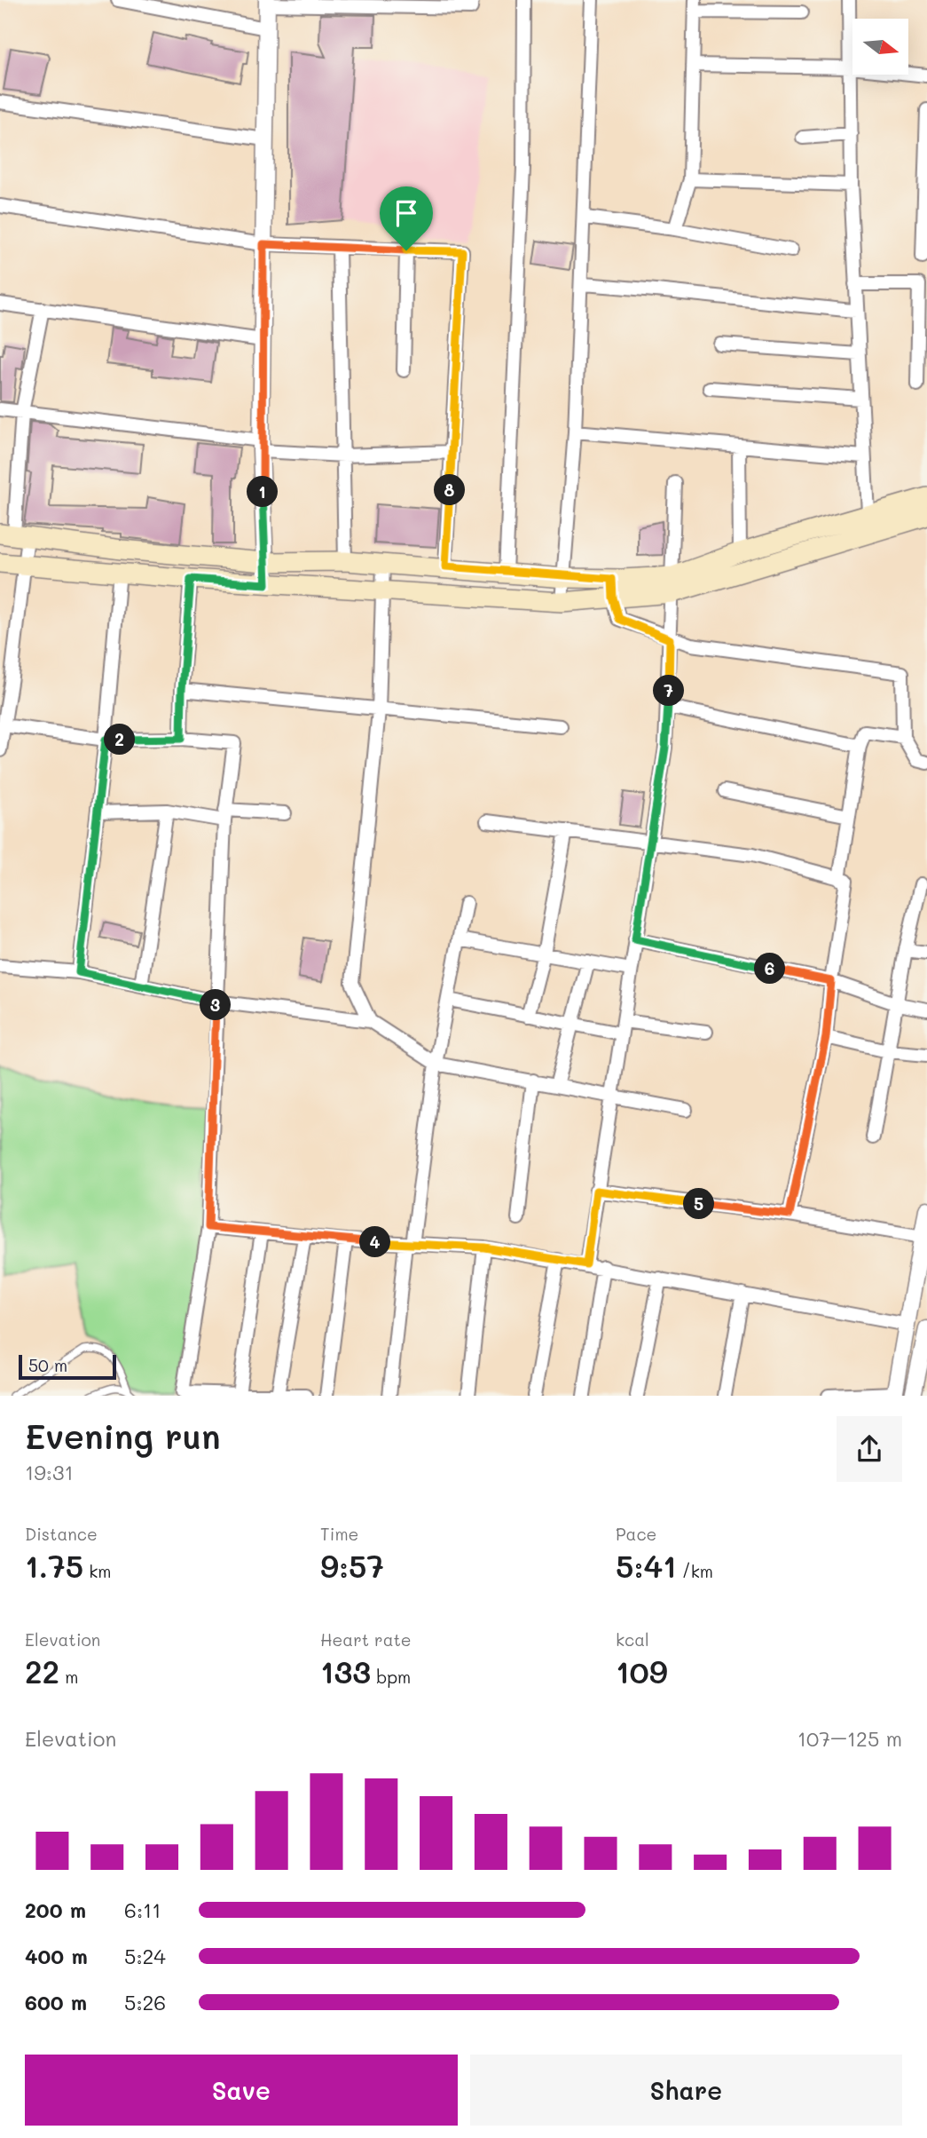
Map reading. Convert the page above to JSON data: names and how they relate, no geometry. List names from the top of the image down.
{
  "scale_bar": "50 m",
  "north": "right",
  "page": {
    "pins": [
      "8",
      "1",
      "7",
      "2",
      "6",
      "3",
      "5",
      "4"
    ],
    "scale": "50 m",
    "heading": ["Evening run", "19:31"],
    "stats": [
      ["Distance", "1.75 km"],
      ["Time", "9:57"],
      ["Pace", "5:41 /km"],
      ["Elevation", "22 m"],
      ["Heart rate", "133 bpm"],
      ["kcal", "109"]
    ],
    "chart": ["Elevation", "107–125 m"],
    "list": [
      {
        "name": "200 m",
        "note": "6:11"
      },
      {
        "name": "400 m",
        "note": "5:24"
      },
      {
        "name": "600 m",
        "note": "5:26"
      }
    ],
    "buttons": ["Save", "Share"]
  }
}
